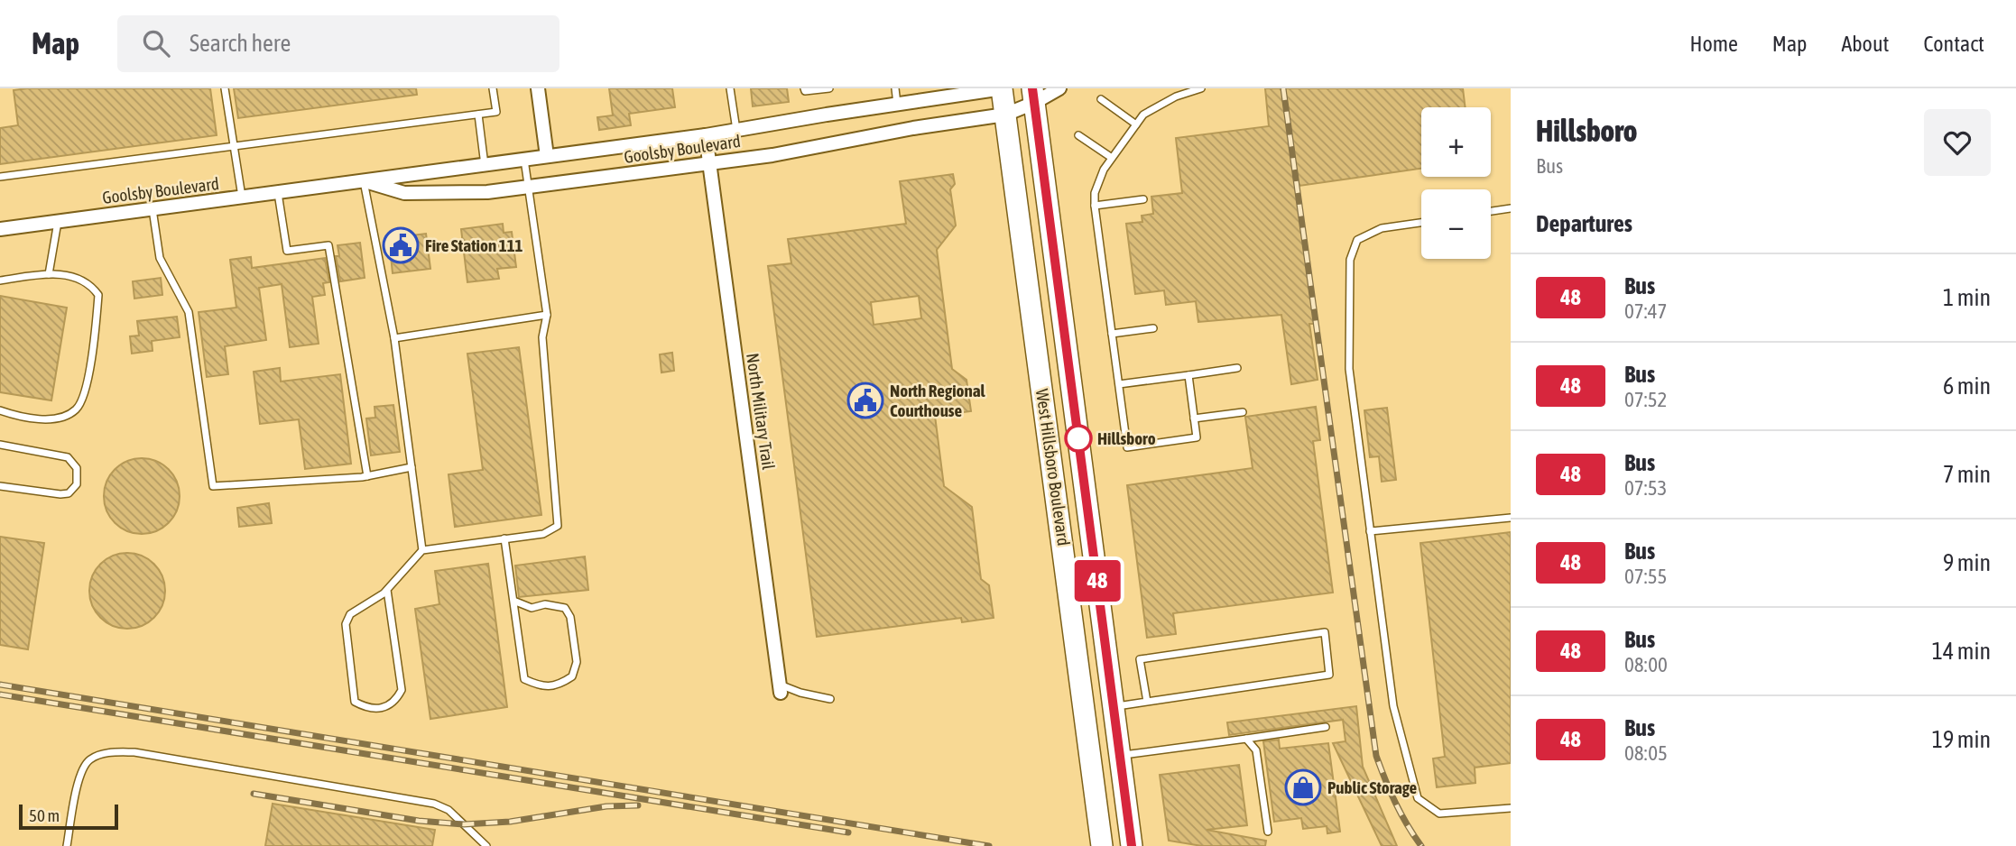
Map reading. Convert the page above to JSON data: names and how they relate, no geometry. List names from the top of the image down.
{
  "streets": {
    "main road": ["West Hillsboro Boulevard"],
    "street": ["Goolsby Boulevard", "North Military Trail"]
  },
  "crossings": [
    ["Goolsby Boulevard", "North Military Trail"],
    ["Goolsby Boulevard", "West Hillsboro Boulevard"]
  ],
  "places": {
    "public building": ["Fire Station 111", "North Regional Courthouse"],
    "other": ["Hillsboro"],
    "shop": ["Public Storage"]
  },
  "lines": ["bus line 48"],
  "scale_bar": "50 m",
  "page": {
    "header": "Map",
    "search": "Search here",
    "nav": [
      "Home",
      "Map",
      "About",
      "Contact"
    ],
    "on_map": "48",
    "heading": [
      ["Hillsboro", "Bus"],
      "Departures"
    ],
    "map_buttons": ["+", "−"],
    "list": [
      {
        "mark": "48",
        "name": "Bus",
        "note": "07:47",
        "value": "1 min"
      },
      {
        "mark": "48",
        "name": "Bus",
        "note": "07:52",
        "value": "6 min"
      },
      {
        "mark": "48",
        "name": "Bus",
        "note": "07:53",
        "value": "7 min"
      },
      {
        "mark": "48",
        "name": "Bus",
        "note": "07:55",
        "value": "9 min"
      },
      {
        "mark": "48",
        "name": "Bus",
        "note": "08:00",
        "value": "14 min"
      },
      {
        "mark": "48",
        "name": "Bus",
        "note": "08:05",
        "value": "19 min"
      }
    ],
    "scale": "50 m"
  }
}
